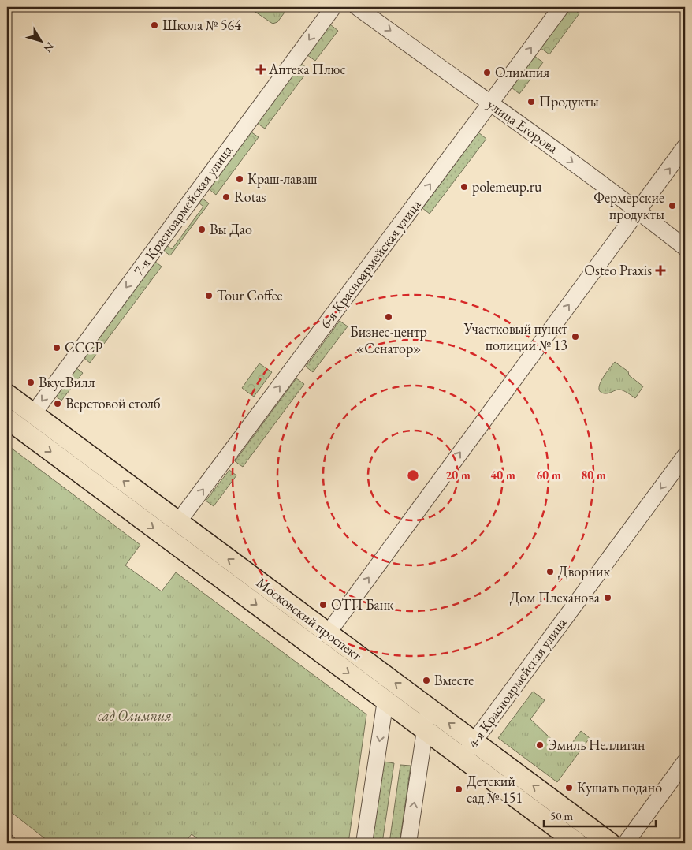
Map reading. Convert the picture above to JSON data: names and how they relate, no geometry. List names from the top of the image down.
{
  "streets": {
    "main road": ["Московский проспект"],
    "street": [
      "улица Егорова",
      "7-я Красноармейская улица",
      "6-я Красноармейская улица",
      "4-я Красноармейская улица"
    ]
  },
  "crossings": [
    ["улица Егорова", "6-я Красноармейская улица"],
    ["7-я Красноармейская улица", "Московский проспект"],
    ["6-я Красноармейская улица", "Московский проспект"],
    ["Московский проспект", "4-я Красноармейская улица"]
  ],
  "one_way": [
    "улица Егорова",
    "7-я Красноармейская улица",
    "6-я Красноармейская улица",
    "4-я Красноармейская улица"
  ],
  "parks": ["сад Олимпия"],
  "places": {
    "other": [
      "Школа № 564",
      "Олимпия",
      "Продукты",
      "Краш-лаваш",
      "polemeup.ru",
      "Rotas",
      "Фермерские продукты",
      "Вы Дао",
      "Tour Coffee",
      "Бизнес-центр «Сенатор»",
      "Участковый пункт полиции № 13",
      "СССР",
      "ВкусВилл",
      "Верстовой столб",
      "Дворник",
      "Дом Плеханова",
      "ОТП Банк",
      "Вместе",
      "Эмиль Неллиган",
      "Кушать подано",
      "Детский сад № 151"
    ],
    "health": ["Аптека Плюс", "Osteo Praxis"]
  },
  "scale_bar": "50 m",
  "north": "bottom right",
  "rings": [
    "20 m",
    "40 m",
    "60 m",
    "80 m"
  ]
}
